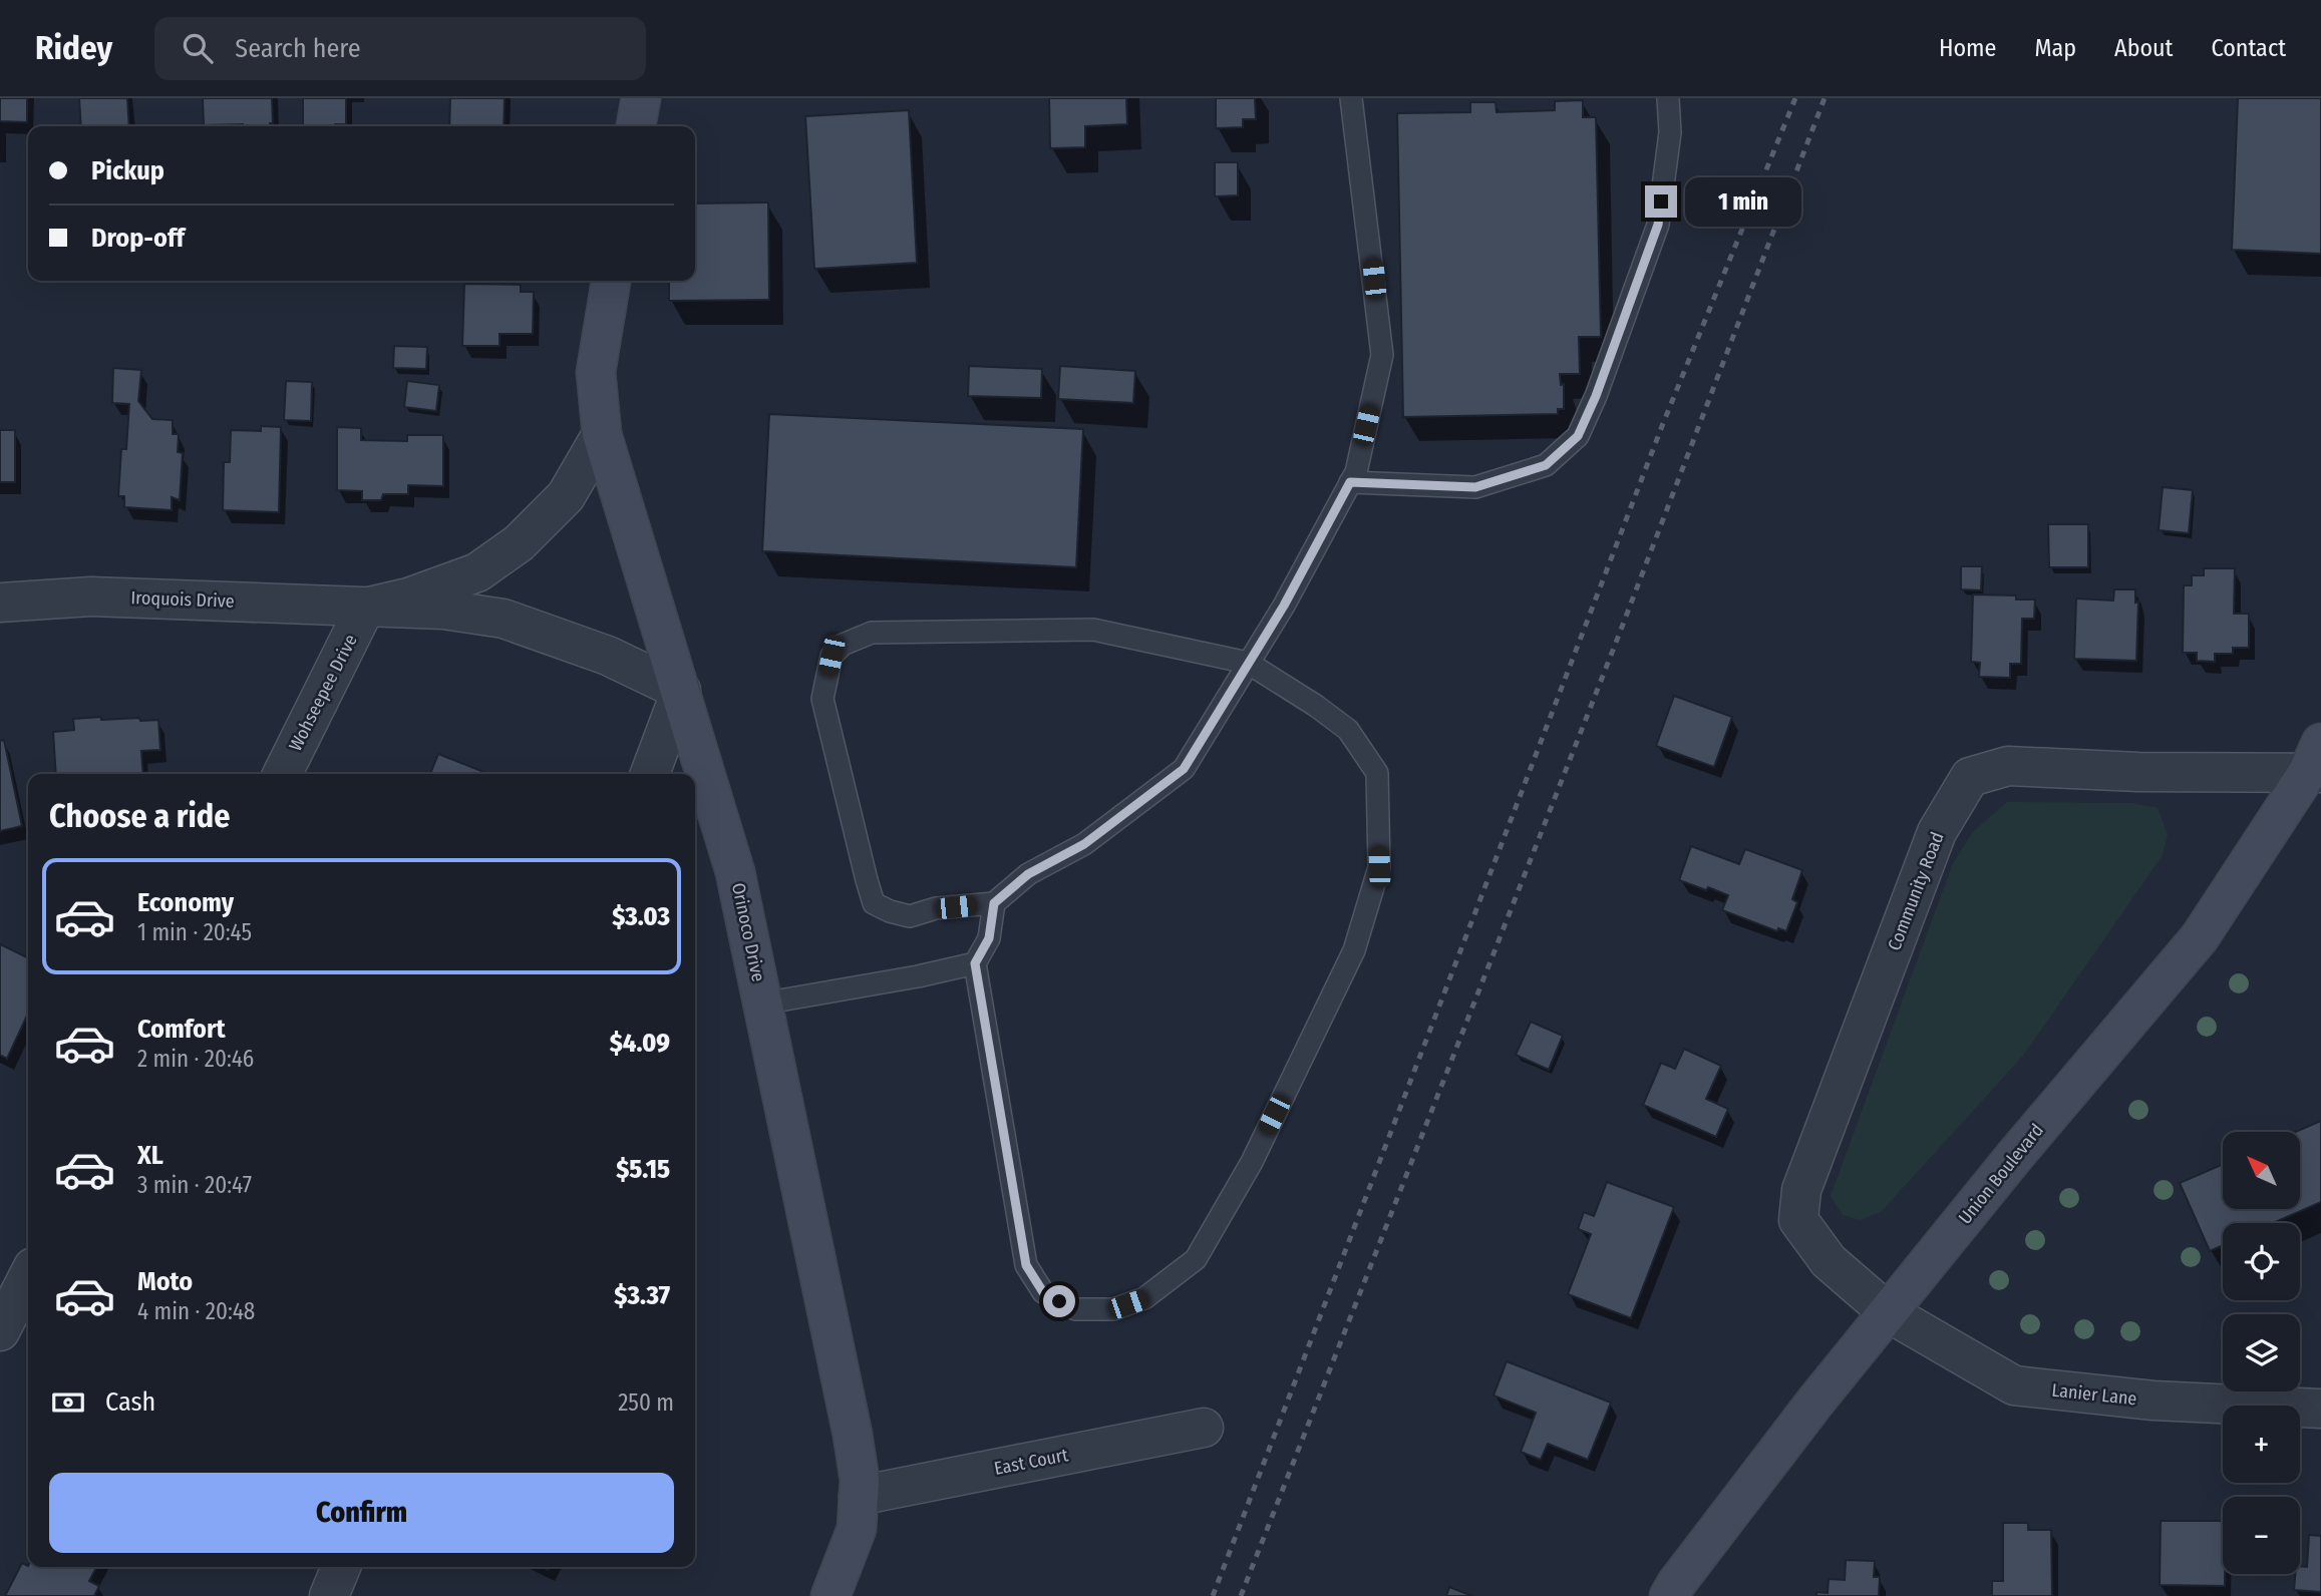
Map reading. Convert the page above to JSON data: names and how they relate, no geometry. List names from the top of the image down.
{
  "streets": {
    "street": [
      "Iroquois Drive",
      "Wohseepee Drive",
      "Community Road",
      "Orinoco Drive",
      "Union Boulevard",
      "Lanier Lane",
      "East Court"
    ]
  },
  "crossings": [
    ["Iroquois Drive", "Wohseepee Drive"],
    ["Iroquois Drive", "Orinoco Drive"],
    ["Community Road", "Union Boulevard"],
    ["Community Road", "Lanier Lane"],
    ["Orinoco Drive", "East Court"],
    ["Union Boulevard", "Lanier Lane"]
  ],
  "north": "top left",
  "page": {
    "header": "Ridey",
    "search": "Search here",
    "nav": [
      "Home",
      "Map",
      "About",
      "Contact"
    ],
    "banner": ["Pickup", "Drop-off"],
    "bubble": "1 min",
    "heading": "Choose a ride",
    "list": [
      {
        "name": "Economy",
        "note": "1 min · 20:45",
        "value": "$3.03"
      },
      {
        "name": "Comfort",
        "note": "2 min · 20:46",
        "value": "$4.09"
      },
      {
        "name": "XL",
        "note": "3 min · 20:47",
        "value": "$5.15"
      },
      {
        "name": "Moto",
        "note": "4 min · 20:48",
        "value": "$3.37"
      }
    ],
    "map_buttons": ["+", "−"],
    "pay": ["Cash", "250 m"],
    "buttons": "Confirm"
  }
}
